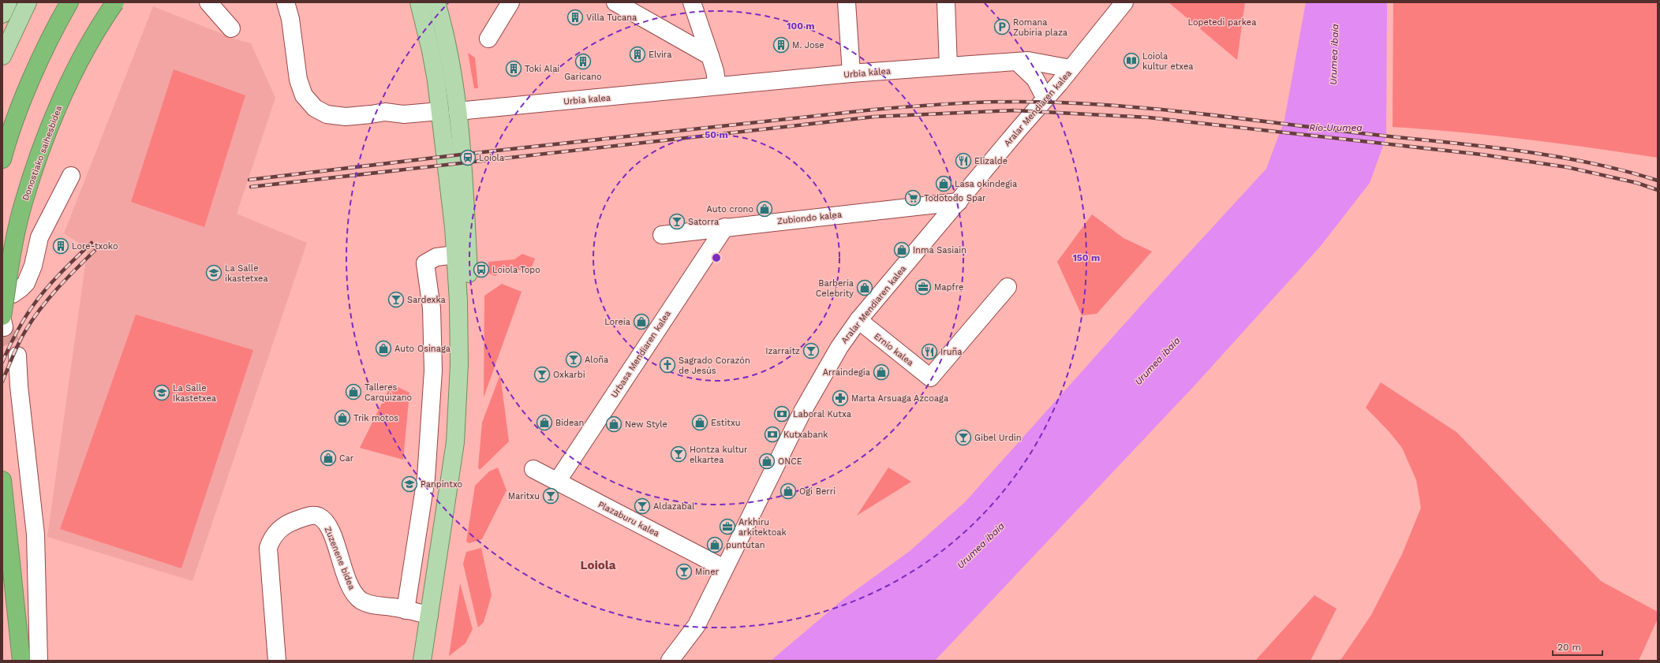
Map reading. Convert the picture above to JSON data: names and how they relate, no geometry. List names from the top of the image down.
{
  "streets": {
    "highway": ["Donostiako saihesbidea"],
    "street": [
      "Urbia kalea",
      "Aralar Mendiaren kalea",
      "Zubiondo kalea",
      "Ernio kalea",
      "Urbasa Mendiaren kalea",
      "Plazaburu kalea",
      "Zuzenene bidea"
    ]
  },
  "crossings": [
    ["Urbia kalea", "Aralar Mendiaren kalea"],
    ["Aralar Mendiaren kalea", "Zubiondo kalea"],
    ["Aralar Mendiaren kalea", "Ernio kalea"],
    ["Aralar Mendiaren kalea", "Plazaburu kalea"],
    ["Zubiondo kalea", "Urbasa Mendiaren kalea"],
    ["Urbasa Mendiaren kalea", "Plazaburu kalea"]
  ],
  "districts": ["Loiola"],
  "water": ["Urumea ibaia", "Río Urumea"],
  "parks": ["Lopetedi parkea"],
  "places": {
    "building": [
      "Villa Tucana",
      "M. Jose",
      "Elvira",
      "Garicano",
      "Toki Alai",
      "Lore-txoko"
    ],
    "parking": ["Romana Zubiria plaza"],
    "library": ["Loiola kultur etxea"],
    "station": ["Loiola"],
    "restaurant": ["Elizalde", "Iruña"],
    "shop": [
      "Lasa okindegia",
      "Auto crono",
      "Inma Sasiain",
      "Barbería Celebrity",
      "Loreia",
      "Auto Osinaga",
      "Arraindegia",
      "Talleres Carquizano",
      "Trik motos",
      "Bidean",
      "Estitxu",
      "New Style",
      "Car",
      "ONCE",
      "Ogi Berri",
      "puntutan"
    ],
    "supermarket": ["Todotodo Spar"],
    "bar": [
      "Satorra",
      "Sardexka",
      "Izarraitz",
      "Aloña",
      "Oxkarbi",
      "Gibel Urdin",
      "Hontza kultur elkartea",
      "Maritxu",
      "Aldazabal",
      "Miner"
    ],
    "bus stop": ["Loiola Topo"],
    "school or university": ["La Salle ikastetxea", "La Salle Ikastetxea", "Panpintxo"],
    "office": ["Mapfre", "Arkhiru arkitektoak"],
    "church": ["Sagrado Corazón de Jesús"],
    "pharmacy": ["Marta Arsuaga Azcoaga"],
    "bank": ["Laboral Kutxa", "Kutxabank"]
  },
  "scale_bar": "20 m",
  "rings": ["100 m", "50 m", "150 m"]
}
